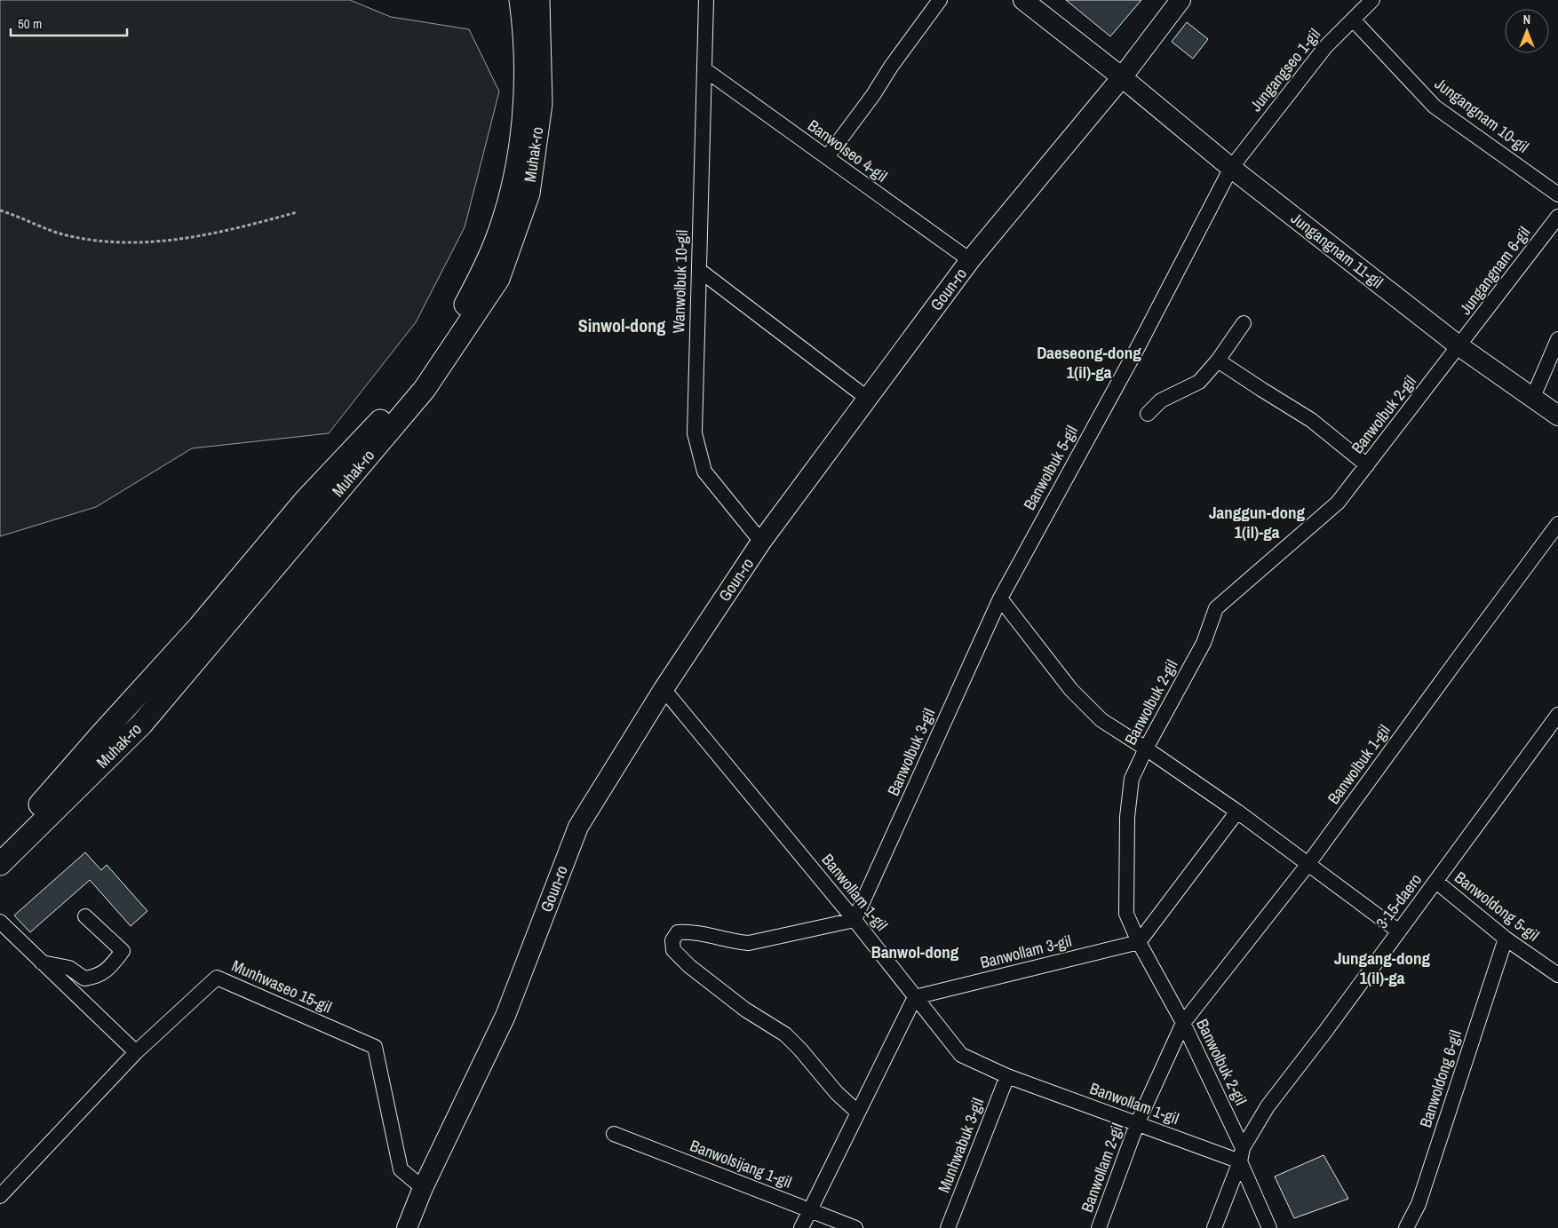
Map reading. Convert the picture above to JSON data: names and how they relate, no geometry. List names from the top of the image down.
{
  "streets": {
    "main road": ["Muhak-ro", "Jungangnam 11-gil", "Goun-ro"],
    "street": [
      "Jungangseo 1-gil",
      "Jungangnam 10-gil",
      "Banwolseo 4-gil",
      "Jungangnam 6-gil",
      "Wanwolbuk 10-gil",
      "Banwolbuk 2-gil",
      "Banwolbuk 5-gil",
      "Banwolbuk 3-gil",
      "Banwolbuk 1-gil",
      "Banwollam 1-gil",
      "3·15-daero",
      "Banwoldong 5-gil",
      "Banwollam 3-gil",
      "Munhwaseo 15-gil",
      "Banwoldong 6-gil",
      "Munhwabuk 3-gil",
      "Banwolsijang 1-gil",
      "Banwollam 2-gil"
    ]
  },
  "crossings": [
    ["Jungangseo 1-gil", "Jungangnam 10-gil"],
    ["Jungangseo 1-gil", "Jungangnam 11-gil"],
    ["Jungangseo 1-gil", "Banwolbuk 5-gil"],
    ["Banwolseo 4-gil", "Wanwolbuk 10-gil"],
    ["Banwolseo 4-gil", "Goun-ro"],
    ["Jungangnam 11-gil", "Jungangnam 6-gil"],
    ["Jungangnam 11-gil", "Goun-ro"],
    ["Jungangnam 11-gil", "Banwolbuk 2-gil"],
    ["Jungangnam 11-gil", "Banwolbuk 5-gil"],
    ["Jungangnam 6-gil", "Banwolbuk 2-gil"],
    ["Wanwolbuk 10-gil", "Goun-ro"],
    ["Goun-ro", "Banwollam 1-gil"],
    ["Goun-ro", "Munhwaseo 15-gil"],
    ["Banwolbuk 2-gil", "Banwolbuk 1-gil"],
    ["Banwolbuk 2-gil", "Banwollam 1-gil"],
    ["Banwolbuk 2-gil", "3·15-daero"],
    ["Banwolbuk 2-gil", "Banwollam 3-gil"],
    ["Banwolbuk 2-gil", "Banwollam 2-gil"],
    ["Banwolbuk 5-gil", "Banwolbuk 3-gil"],
    ["Banwolbuk 3-gil", "Banwollam 1-gil"],
    ["Banwolbuk 1-gil", "Banwollam 2-gil"],
    ["Banwollam 1-gil", "3·15-daero"],
    ["Banwollam 1-gil", "Banwollam 3-gil"],
    ["Banwollam 1-gil", "Munhwabuk 3-gil"],
    ["Banwollam 1-gil", "Banwollam 2-gil"],
    ["3·15-daero", "Banwoldong 5-gil"],
    ["Banwoldong 5-gil", "Banwoldong 6-gil"]
  ],
  "districts": [
    "Sinwol-dong",
    "Daeseong-dong 1(il)-ga",
    "Janggun-dong 1(il)-ga",
    "Banwol-dong",
    "Jungang-dong 1(il)-ga"
  ],
  "scale_bar": "50 m",
  "north": "top"
}
